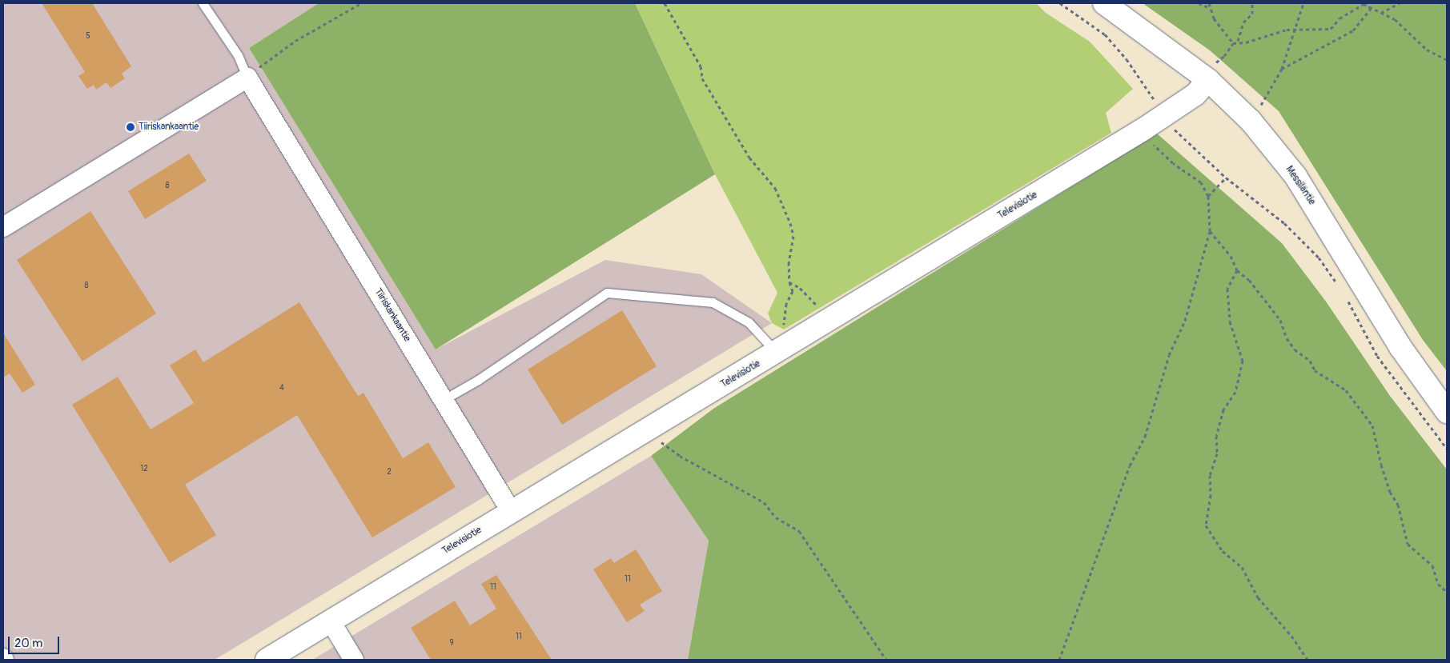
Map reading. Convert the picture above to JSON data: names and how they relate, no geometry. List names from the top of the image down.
{
  "streets": {
    "street": ["Messiläntie", "Televisiotie", "Tiiriskankaantie"]
  },
  "crossings": [
    ["Messiläntie", "Televisiotie"],
    ["Televisiotie", "Tiiriskankaantie"]
  ],
  "places": ["Tiiriskankaantie"],
  "house_numbers": [
    "5",
    "8",
    "8",
    "4",
    "12",
    "2",
    "11",
    "11",
    "11",
    "9"
  ],
  "scale_bar": "20 m"
}
